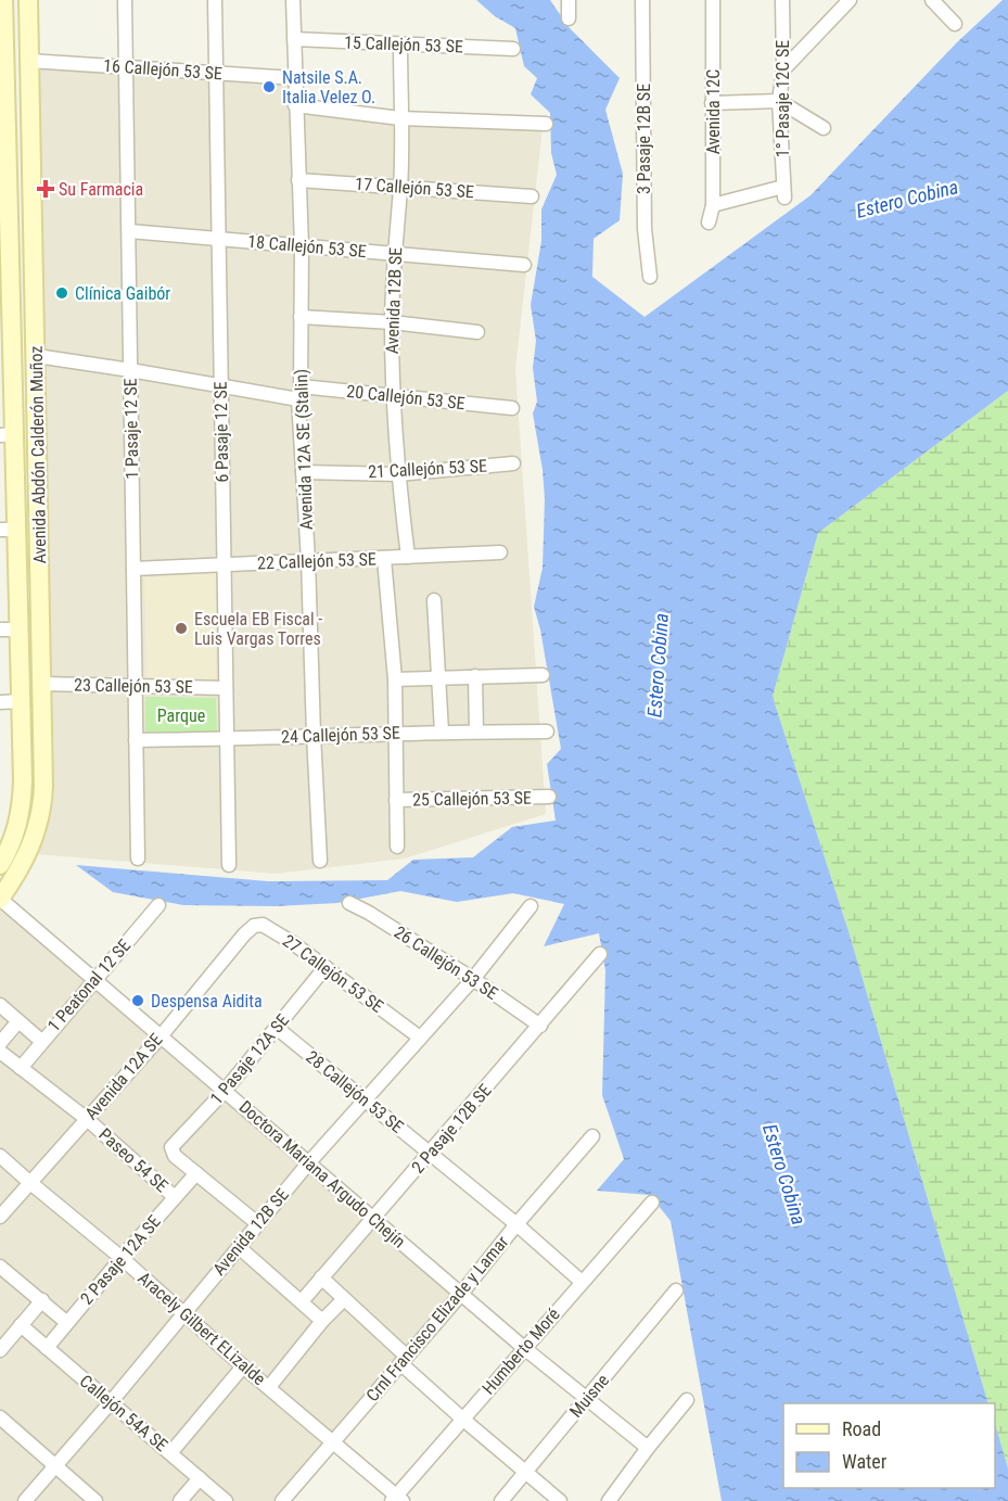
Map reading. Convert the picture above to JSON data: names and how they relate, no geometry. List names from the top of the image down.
{
  "streets": {
    "main road": ["Avenida Abdón Calderón Muñoz"],
    "street": [
      "15 Callejón 53 SE",
      "16 Callejón 53 SE",
      "1° Pasaje 12C SE",
      "Avenida 12C",
      "3 Pasaje 12B SE",
      "17 Callejón 53 SE",
      "18 Callejón 53 SE",
      "Avenida 12B SE",
      "20 Callejón 53 SE",
      "1 Pasaje 12 SE",
      "6 Pasaje 12 SE",
      "Avenida 12A SE (Stalin)",
      "21 Callejón 53 SE",
      "22 Callejón 53 SE",
      "23 Callejón 53 SE",
      "24 Callejón 53 SE",
      "25 Callejón 53 SE",
      "26 Callejón 53 SE",
      "27 Callejón 53 SE",
      "1 Peatonal 12 SE",
      "1 Pasaje 12A SE",
      "Avenida 12A SE",
      "28 Callejón 53 SE",
      "2 Pasaje 12B SE",
      "Paseo 54 SE",
      "Doctora Mariana Argudo Chejín",
      "2 Pasaje 12A SE",
      "Crnl Francisco Elizade y Lamar",
      "Aracely Gilbert ELizalde",
      "Humberto Moré",
      "Muisne",
      "Callejón 54A SE"
    ]
  },
  "crossings": [
    ["15 Callejón 53 SE", "Avenida 12B SE"],
    ["15 Callejón 53 SE", "Avenida 12A SE (Stalin)"],
    ["16 Callejón 53 SE", "1 Pasaje 12 SE"],
    ["16 Callejón 53 SE", "6 Pasaje 12 SE"],
    ["16 Callejón 53 SE", "Avenida 12A SE (Stalin)"],
    ["16 Callejón 53 SE", "Avenida Abdón Calderón Muñoz"],
    ["1° Pasaje 12C SE", "Avenida 12C"],
    ["17 Callejón 53 SE", "Avenida 12B SE"],
    ["17 Callejón 53 SE", "Avenida 12A SE (Stalin)"],
    ["18 Callejón 53 SE", "Avenida 12B SE"],
    ["18 Callejón 53 SE", "1 Pasaje 12 SE"],
    ["18 Callejón 53 SE", "6 Pasaje 12 SE"],
    ["18 Callejón 53 SE", "Avenida 12A SE (Stalin)"],
    ["Avenida 12B SE", "20 Callejón 53 SE"],
    ["Avenida 12B SE", "21 Callejón 53 SE"],
    ["Avenida 12B SE", "22 Callejón 53 SE"],
    ["Avenida 12B SE", "26 Callejón 53 SE"],
    ["Avenida 12B SE", "27 Callejón 53 SE"],
    ["Avenida 12B SE", "28 Callejón 53 SE"],
    ["Avenida 12B SE", "Doctora Mariana Argudo Chejín"],
    ["Avenida 12B SE", "Aracely Gilbert ELizalde"],
    ["Avenida 12B SE", "Callejón 54A SE"],
    ["20 Callejón 53 SE", "1 Pasaje 12 SE"],
    ["20 Callejón 53 SE", "6 Pasaje 12 SE"],
    ["20 Callejón 53 SE", "Avenida 12A SE (Stalin)"],
    ["20 Callejón 53 SE", "Avenida Abdón Calderón Muñoz"],
    ["1 Pasaje 12 SE", "22 Callejón 53 SE"],
    ["1 Pasaje 12 SE", "23 Callejón 53 SE"],
    ["1 Pasaje 12 SE", "24 Callejón 53 SE"],
    ["6 Pasaje 12 SE", "22 Callejón 53 SE"],
    ["6 Pasaje 12 SE", "23 Callejón 53 SE"],
    ["6 Pasaje 12 SE", "24 Callejón 53 SE"],
    ["Avenida 12A SE (Stalin)", "21 Callejón 53 SE"],
    ["Avenida 12A SE (Stalin)", "22 Callejón 53 SE"],
    ["Avenida 12A SE (Stalin)", "24 Callejón 53 SE"],
    ["Avenida Abdón Calderón Muñoz", "23 Callejón 53 SE"],
    ["Avenida Abdón Calderón Muñoz", "Doctora Mariana Argudo Chejín"],
    ["26 Callejón 53 SE", "2 Pasaje 12B SE"],
    ["27 Callejón 53 SE", "1 Pasaje 12A SE"],
    ["27 Callejón 53 SE", "Avenida 12A SE"],
    ["1 Peatonal 12 SE", "Paseo 54 SE"],
    ["1 Peatonal 12 SE", "Doctora Mariana Argudo Chejín"],
    ["1 Pasaje 12A SE", "28 Callejón 53 SE"],
    ["1 Pasaje 12A SE", "Doctora Mariana Argudo Chejín"],
    ["1 Pasaje 12A SE", "2 Pasaje 12A SE"],
    ["Avenida 12A SE", "Paseo 54 SE"],
    ["Avenida 12A SE", "Doctora Mariana Argudo Chejín"],
    ["Avenida 12A SE", "Aracely Gilbert ELizalde"],
    ["28 Callejón 53 SE", "2 Pasaje 12B SE"],
    ["28 Callejón 53 SE", "Crnl Francisco Elizade y Lamar"],
    ["28 Callejón 53 SE", "Humberto Moré"],
    ["2 Pasaje 12B SE", "Doctora Mariana Argudo Chejín"],
    ["Paseo 54 SE", "2 Pasaje 12A SE"],
    ["Doctora Mariana Argudo Chejín", "Crnl Francisco Elizade y Lamar"],
    ["Doctora Mariana Argudo Chejín", "Humberto Moré"],
    ["Doctora Mariana Argudo Chejín", "Muisne"],
    ["2 Pasaje 12A SE", "Aracely Gilbert ELizalde"],
    ["2 Pasaje 12A SE", "Callejón 54A SE"],
    ["Crnl Francisco Elizade y Lamar", "Aracely Gilbert ELizalde"],
    ["Aracely Gilbert ELizalde", "Humberto Moré"]
  ],
  "water": ["Estero Cobina"],
  "parks": ["Parque"],
  "places": {
    "other": [
      "Natsile S.A. Italia Velez O.",
      "Clínica Gaibór",
      "Escuela EB Fiscal - Luis Vargas Torres",
      "Despensa Aidita"
    ],
    "health": ["Su Farmacia"]
  },
  "legend": ["Road", "Water"]
}
